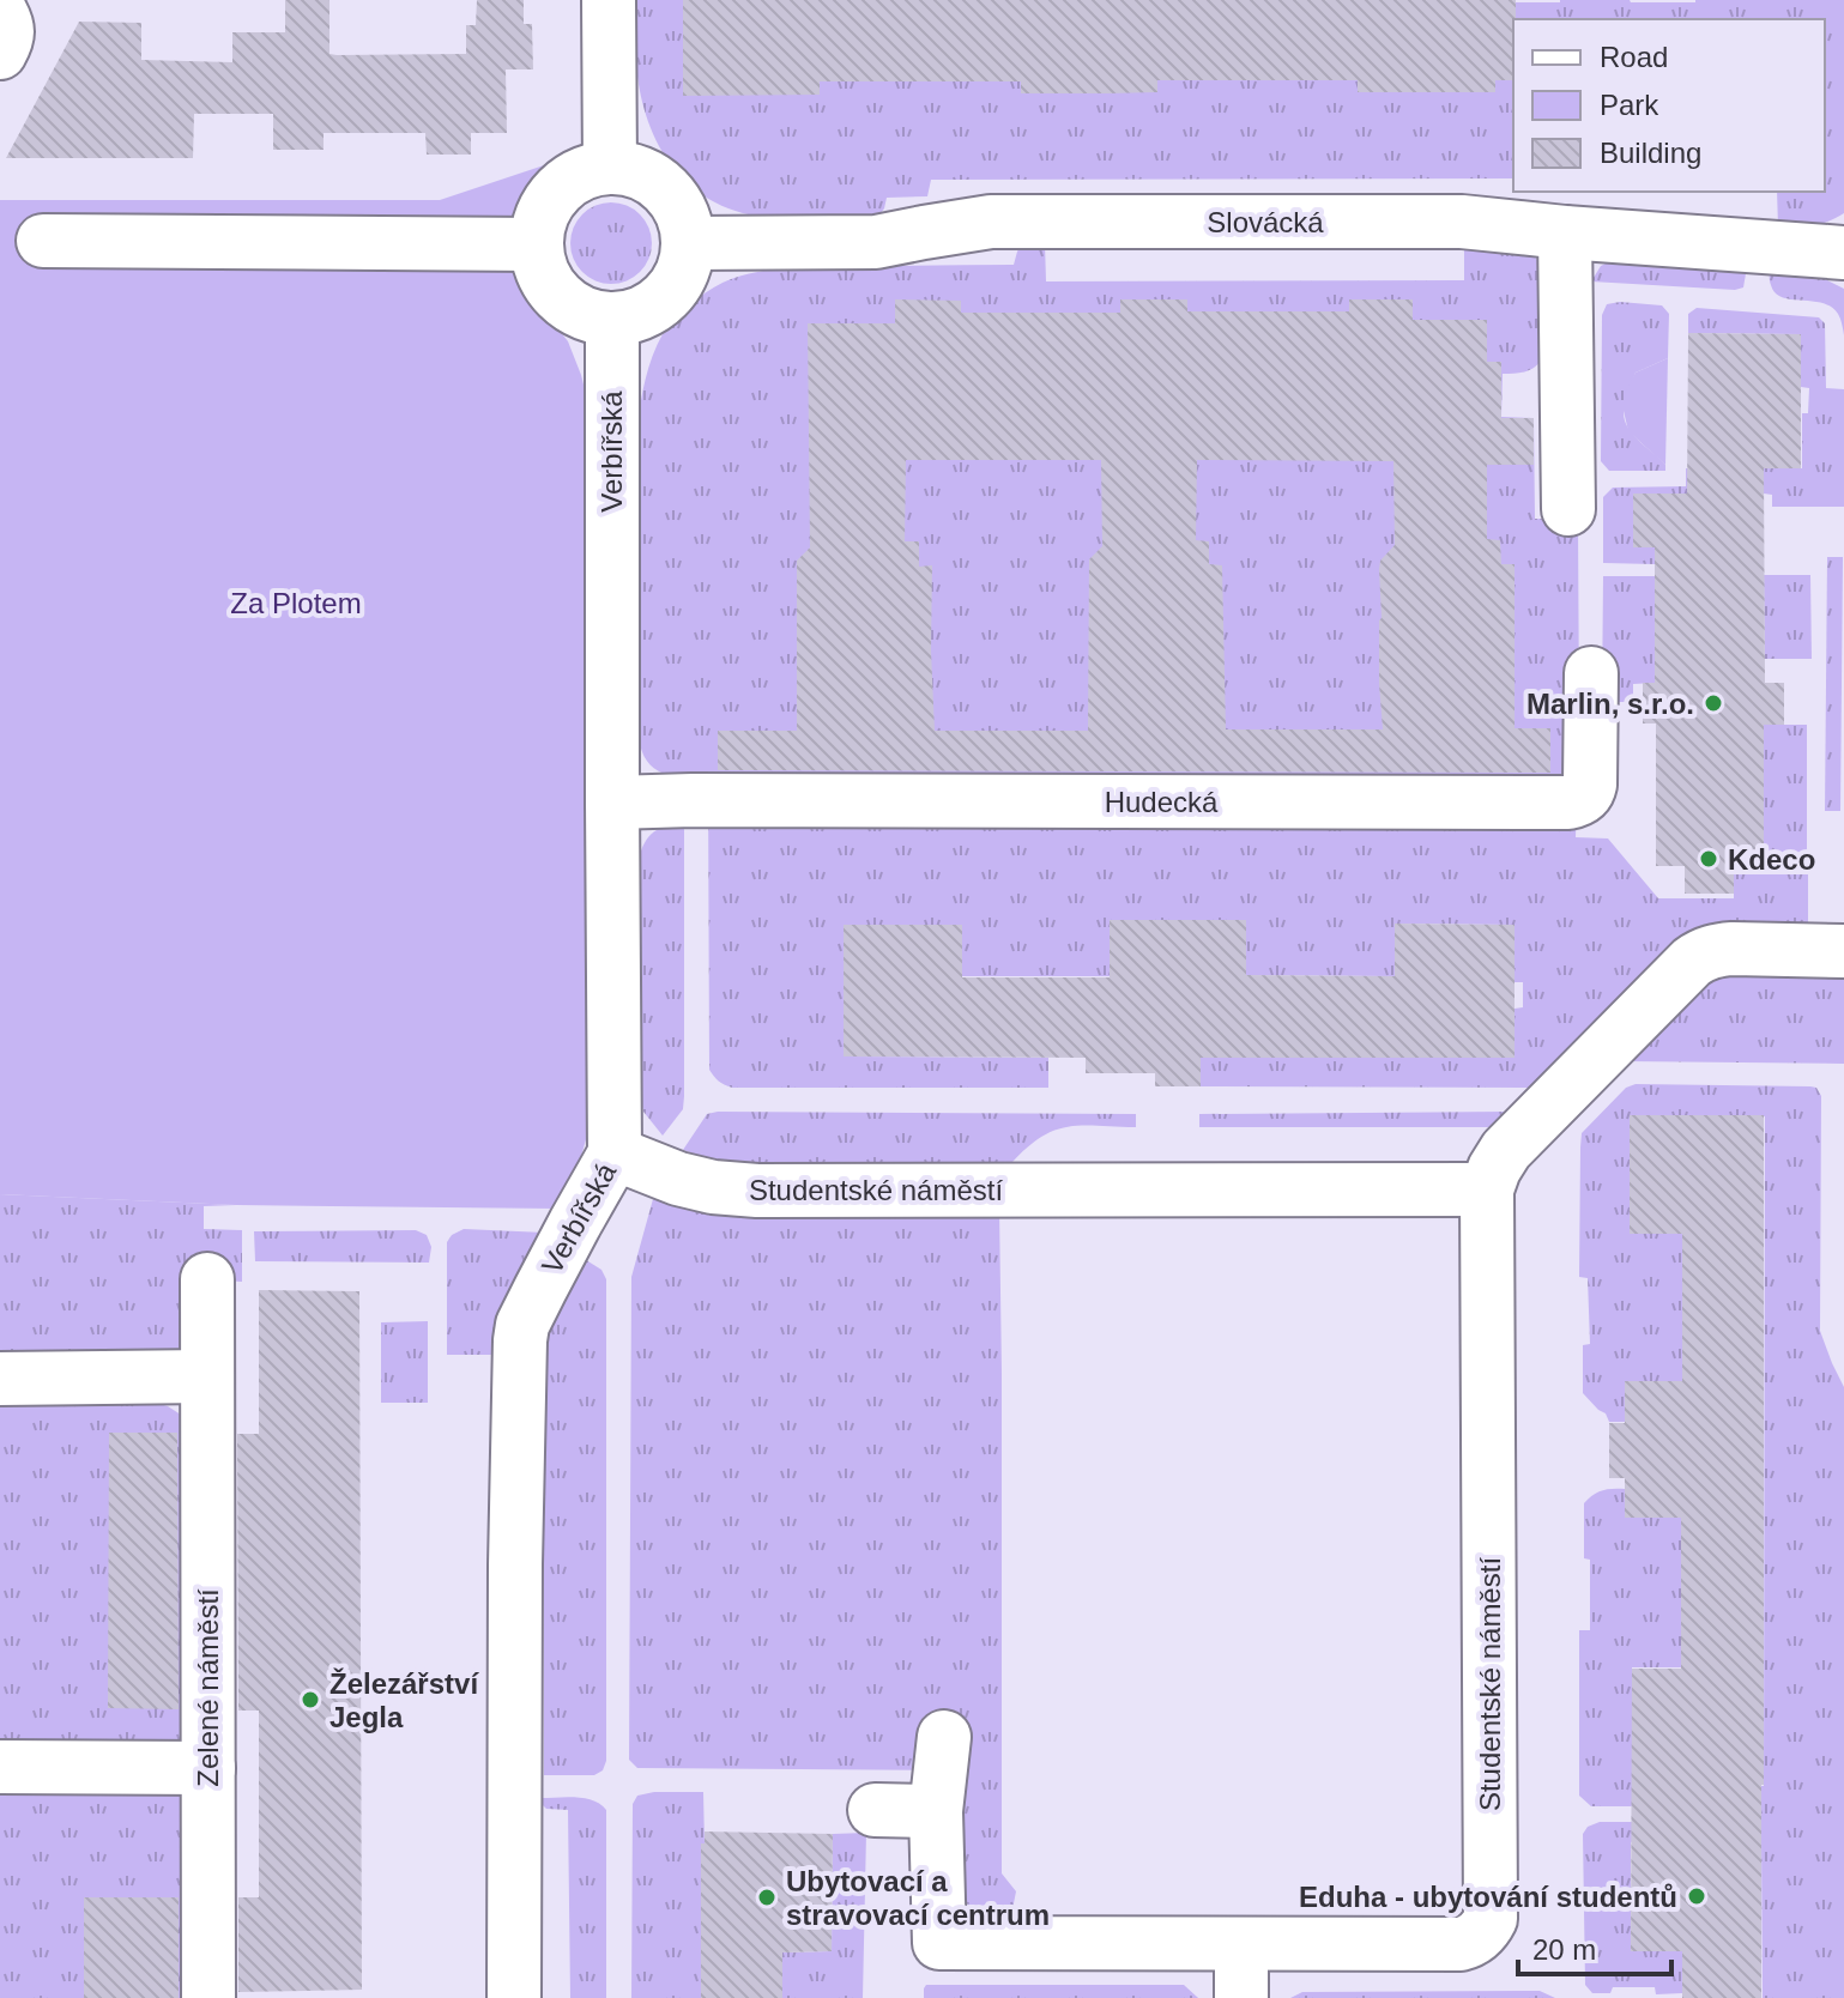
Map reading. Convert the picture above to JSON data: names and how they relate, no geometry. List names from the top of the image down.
{
  "streets": {
    "street": [
      "Slovácká",
      "Verbířská",
      "Hudecká",
      "Studentské náměstí",
      "Zelené náměstí"
    ]
  },
  "crossings": [
    ["Slovácká", "Verbířská"],
    ["Verbířská", "Hudecká"],
    ["Verbířská", "Studentské náměstí"]
  ],
  "parks": ["Za Plotem"],
  "places": [
    "Marlin, s.r.o.",
    "Kdeco",
    "Železářství Jegla",
    "Eduha - ubytování studentů",
    "Ubytovací a stravovací centrum"
  ],
  "legend": ["Road", "Park", "Building"],
  "scale_bar": "20 m"
}
